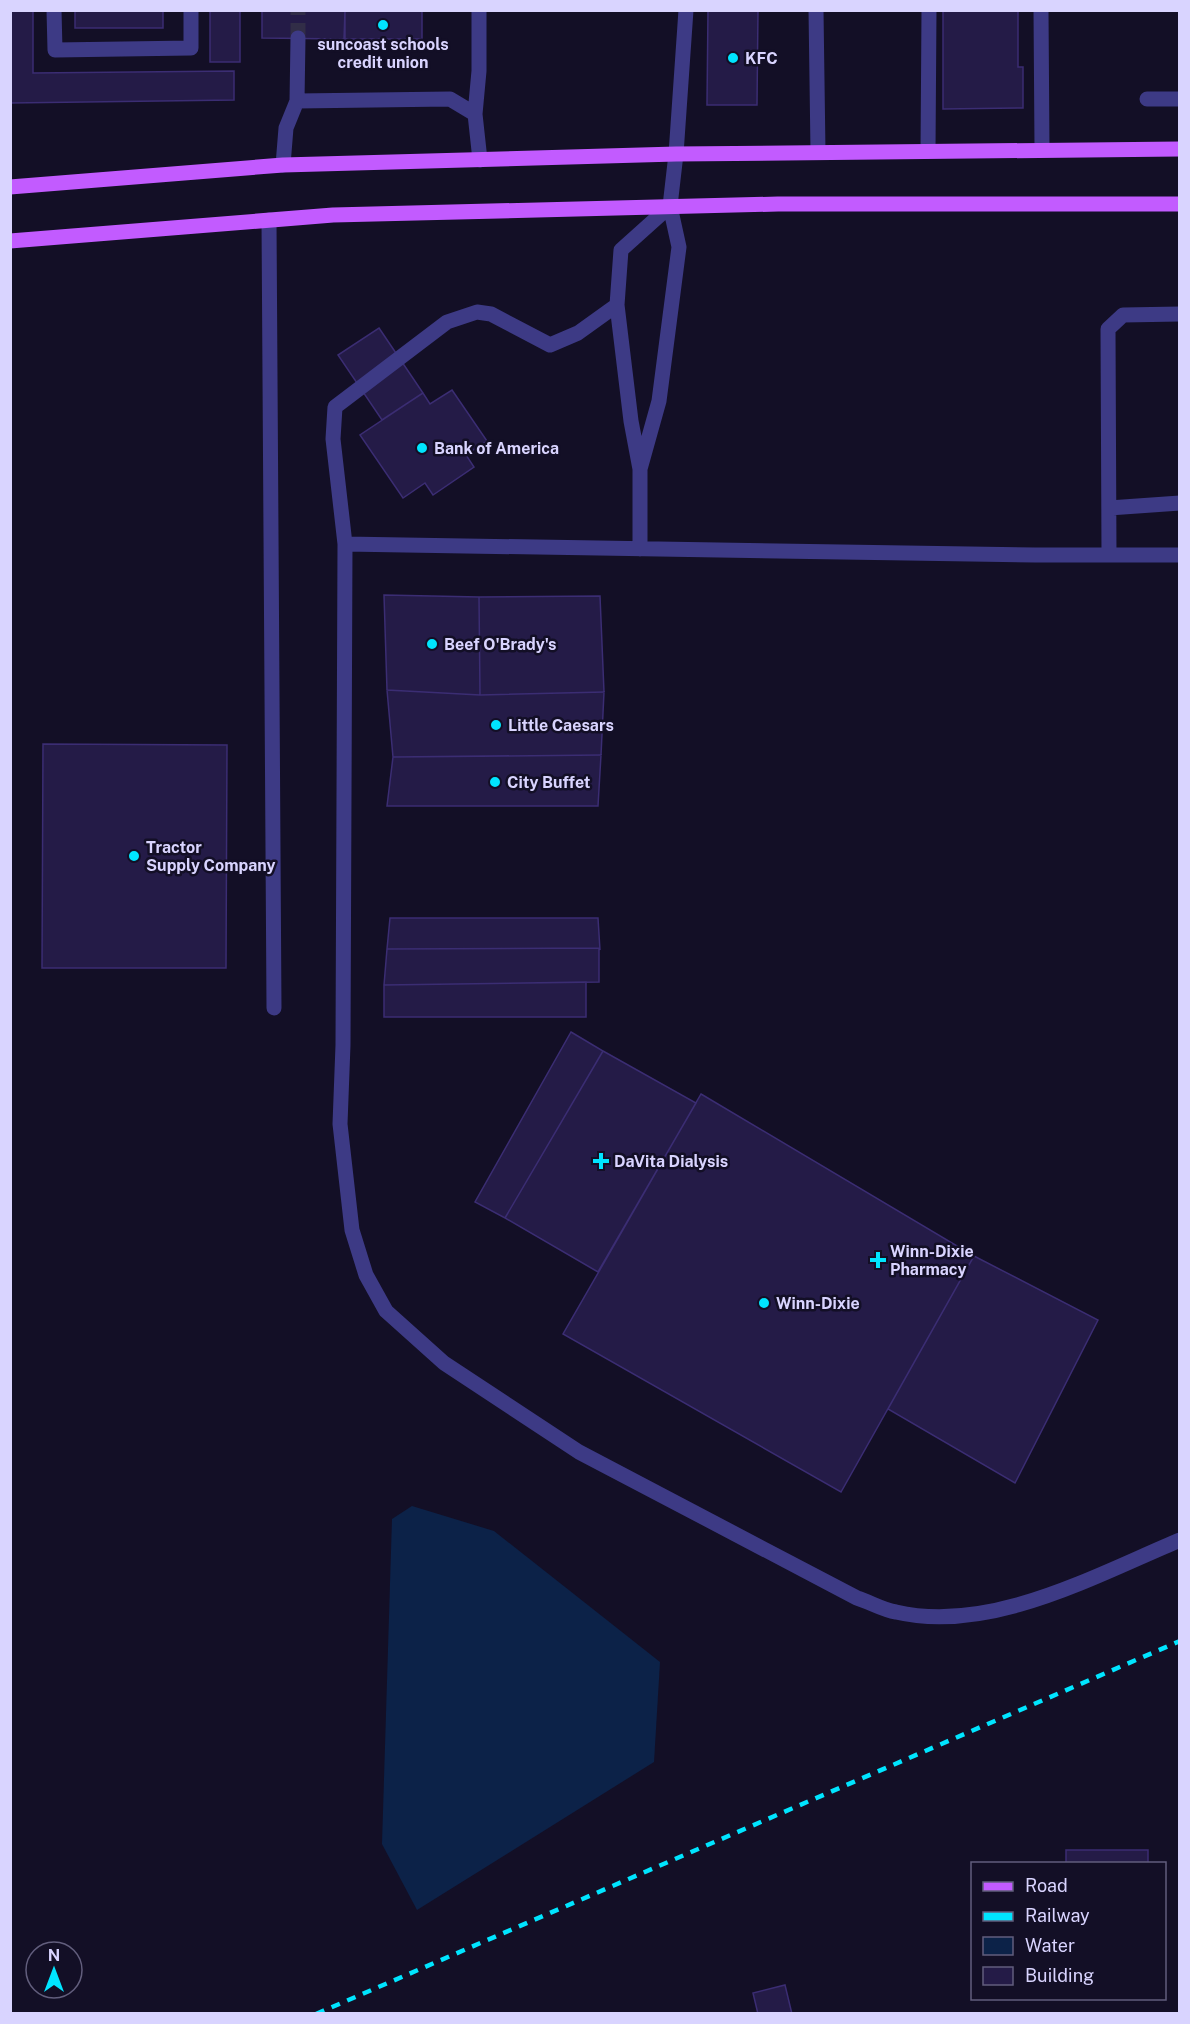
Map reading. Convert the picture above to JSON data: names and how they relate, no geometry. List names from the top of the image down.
{
  "places": {
    "other": [
      "suncoast schools credit union",
      "KFC",
      "Bank of America",
      "Beef O'Brady's",
      "Little Caesars",
      "City Buffet",
      "Tractor Supply Company",
      "Winn-Dixie"
    ],
    "health": ["DaVita Dialysis", "Winn-Dixie Pharmacy"]
  },
  "legend": [
    "Road",
    "Railway",
    "Water",
    "Building"
  ],
  "north": "top"
}
